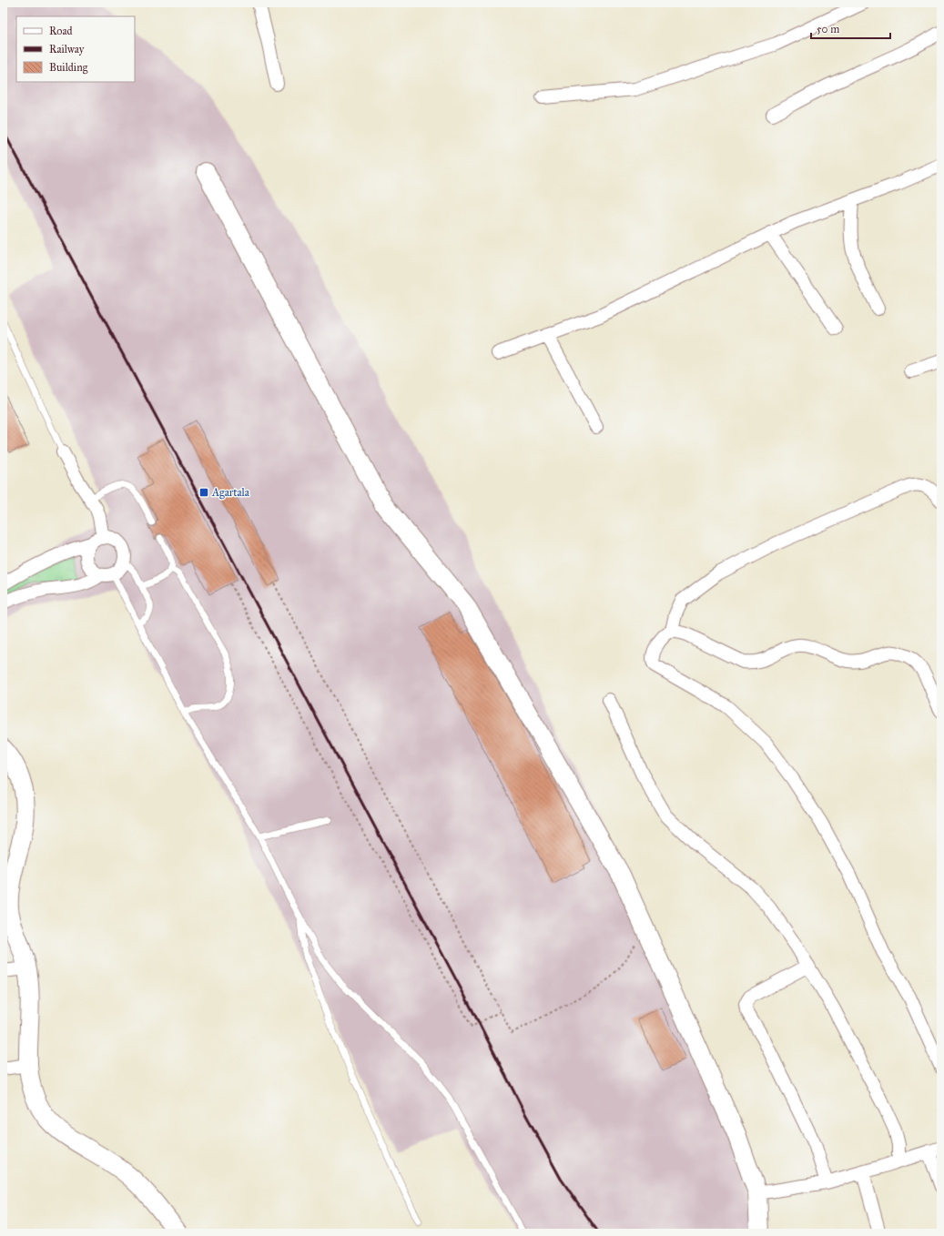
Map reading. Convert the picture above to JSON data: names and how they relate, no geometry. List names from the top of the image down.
{
  "places": {
    "transit": ["Agartala"]
  },
  "legend": ["Road", "Railway", "Building"],
  "scale_bar": "50 m"
}
